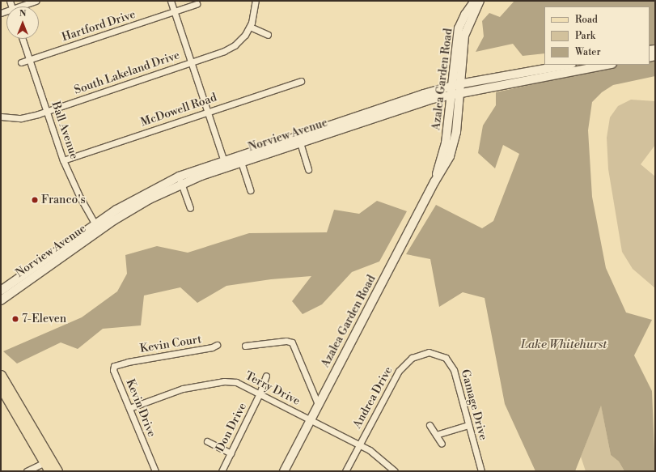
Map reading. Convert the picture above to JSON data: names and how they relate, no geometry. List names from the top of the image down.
{
  "streets": {
    "main road": ["Azalea Garden Road", "Norview Avenue"],
    "street": [
      "Hartford Drive",
      "South Lakeland Drive",
      "McDowell Road",
      "Ball Avenue",
      "Kevin Court",
      "Terry Drive",
      "Andrea Drive",
      "Gamage Drive",
      "Kevin Drive",
      "Don Drive"
    ]
  },
  "crossings": [
    ["Hartford Drive", "Ball Avenue"],
    ["South Lakeland Drive", "Ball Avenue"],
    ["Azalea Garden Road", "Norview Avenue"],
    ["Azalea Garden Road", "Terry Drive"],
    ["McDowell Road", "Ball Avenue"],
    ["Ball Avenue", "Norview Avenue"],
    ["Kevin Court", "Kevin Drive"],
    ["Terry Drive", "Andrea Drive"],
    ["Terry Drive", "Kevin Drive"],
    ["Terry Drive", "Don Drive"],
    ["Andrea Drive", "Gamage Drive"]
  ],
  "water": ["Lake Whitehurst"],
  "places": ["Franco's", "7-Eleven"],
  "legend": ["Road", "Park", "Water"],
  "north": "top"
}
